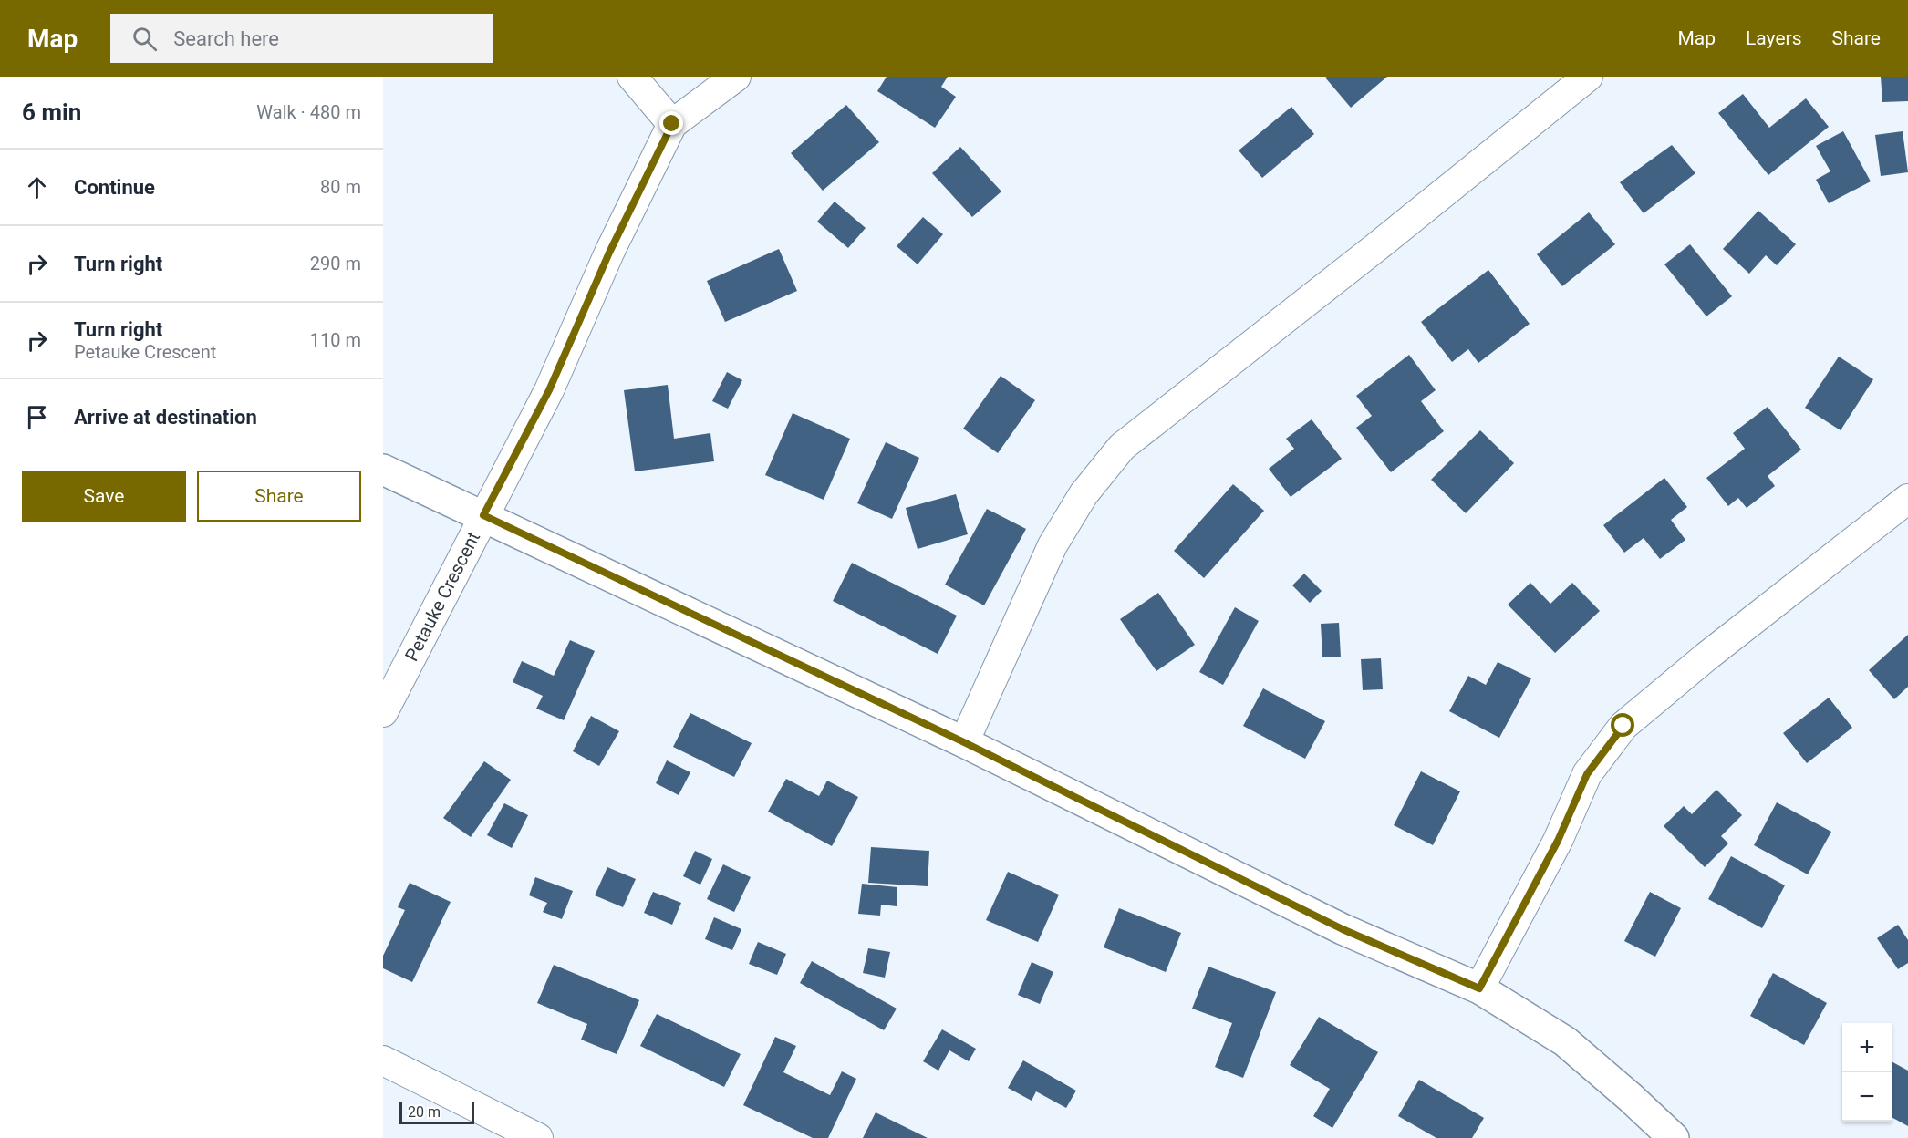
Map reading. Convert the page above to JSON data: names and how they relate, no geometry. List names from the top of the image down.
{
  "streets": {
    "street": ["Petauke Crescent"]
  },
  "scale_bar": "20 m",
  "page": {
    "header": "Map",
    "search": "Search here",
    "nav": ["Map", "Layers", "Share"],
    "heading": ["6 min", "Walk · 480 m"],
    "list": [
      ["Continue", "80 m"],
      ["Turn right", "290 m"],
      ["Turn right", "Petauke Crescent", "110 m"],
      "Arrive at destination"
    ],
    "buttons": ["Save", "Share"],
    "map_buttons": ["+", "−"],
    "scale": "20 m"
  }
}
